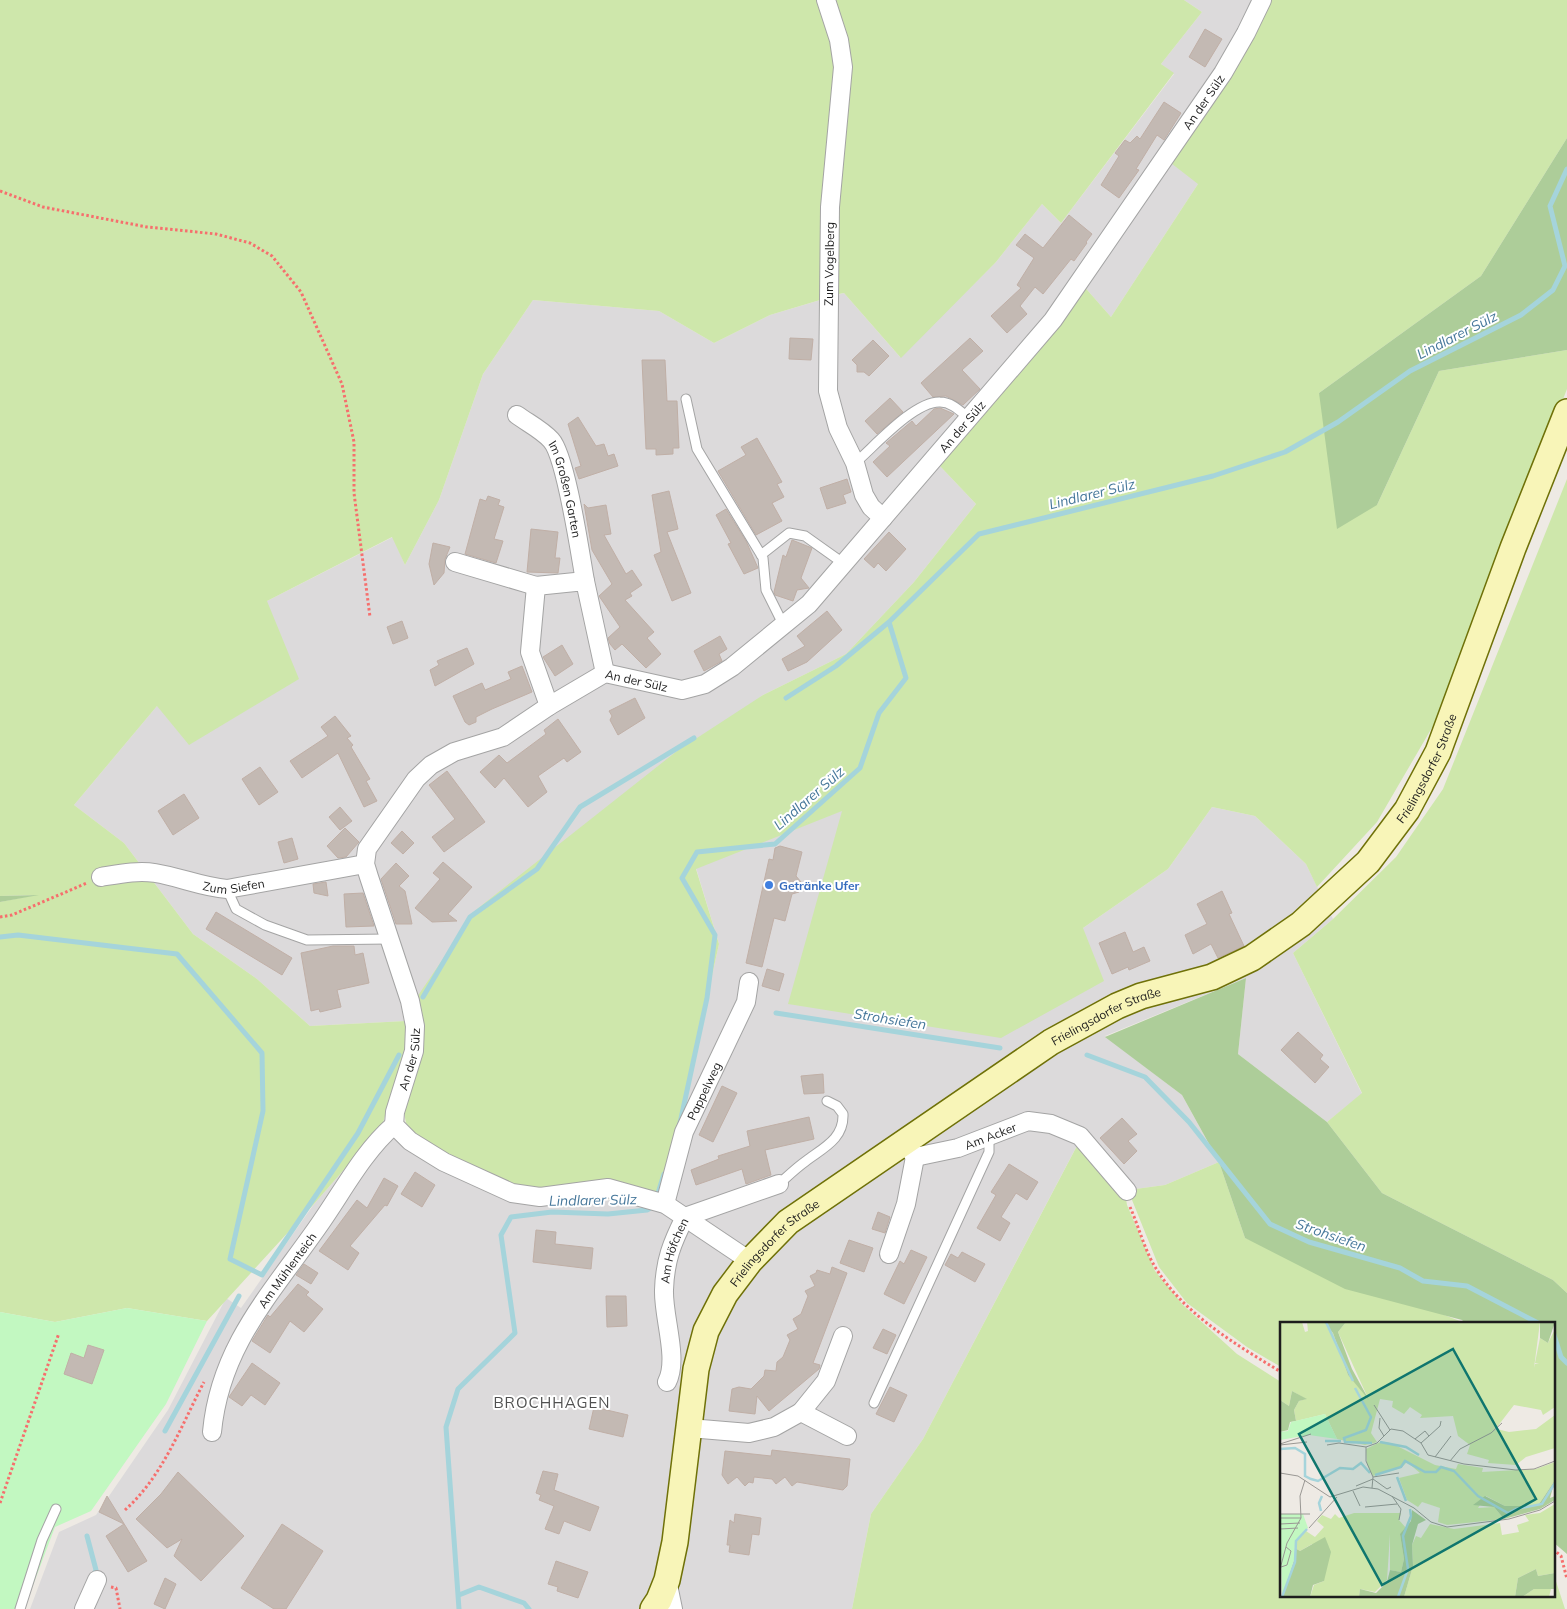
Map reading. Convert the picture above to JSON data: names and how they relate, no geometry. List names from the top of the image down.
{
  "streets": {
    "main road": ["Frielingsdorfer Straße"],
    "street": [
      "An der Sülz",
      "Zum Vogelberg",
      "Im Großen Garten",
      "Zum Siefen",
      "Pappelweg",
      "Am Acker",
      "Am Höfchen",
      "Am Mühlenteich"
    ]
  },
  "crossings": [
    ["An der Sülz", "Zum Vogelberg"],
    ["An der Sülz", "Im Großen Garten"],
    ["An der Sülz", "Zum Siefen"],
    ["An der Sülz", "Am Mühlenteich"],
    ["Frielingsdorfer Straße", "Am Acker"]
  ],
  "districts": ["BROCHHAGEN"],
  "water": ["Lindlarer Sülz", "Strohsiefen"],
  "places": ["Getränke Ufer"]
}
